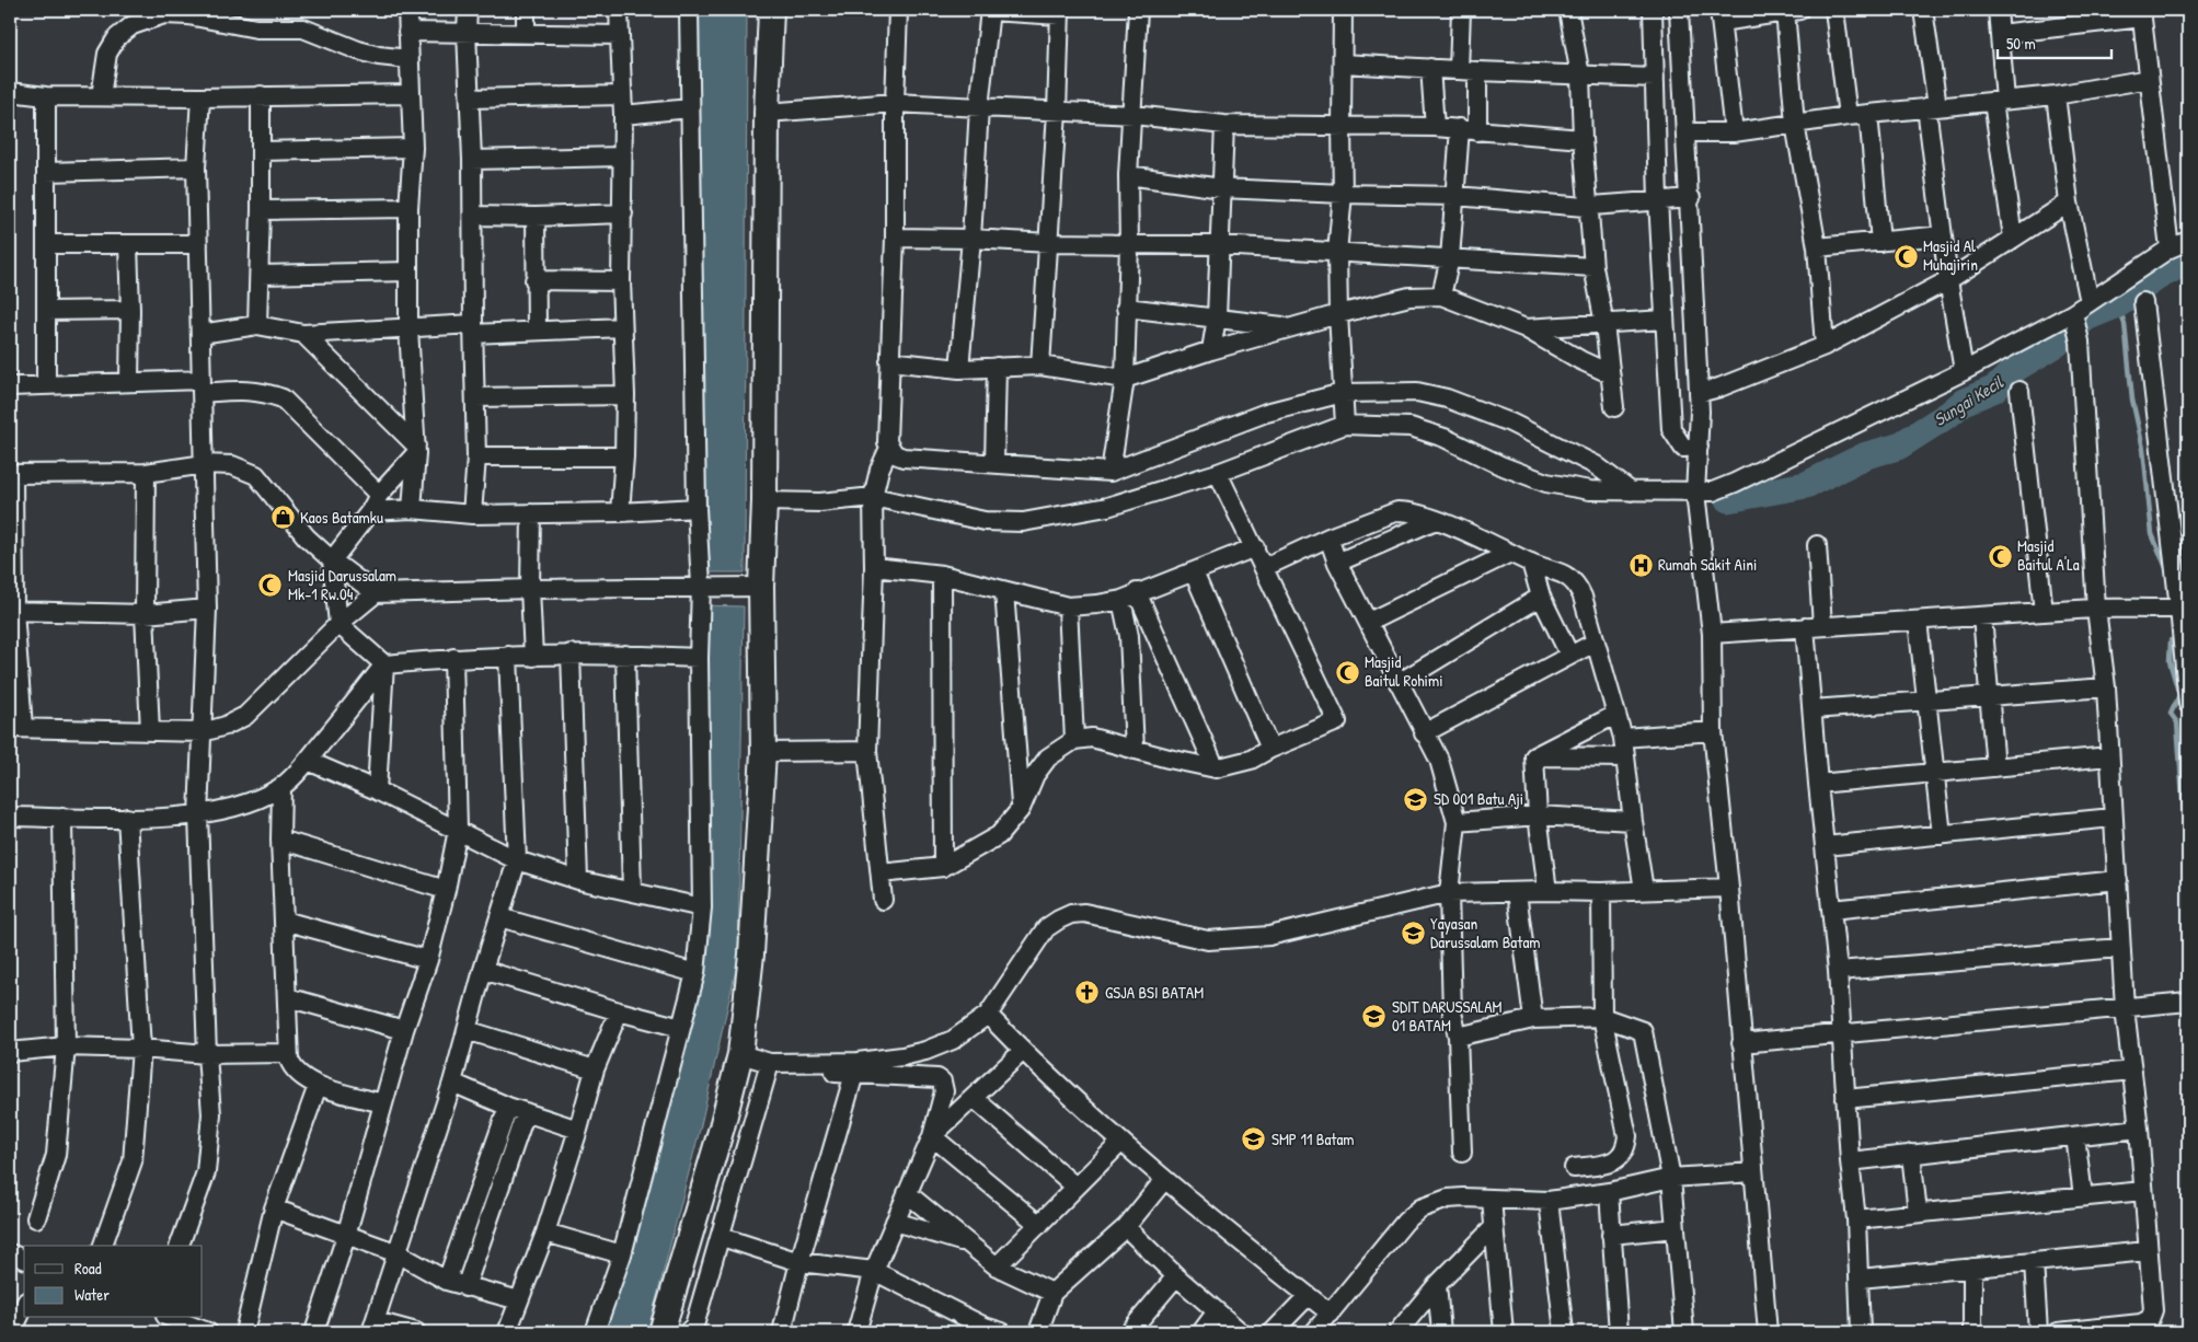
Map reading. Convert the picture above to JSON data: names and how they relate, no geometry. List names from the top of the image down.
{
  "water": ["Sungai Kecil"],
  "places": {
    "mosque": [
      "Masjid Al Muhajirin",
      "Masjid Baitul A'La",
      "Masjid Darussalam Mk-1 Rw.04",
      "Masjid Baitul Rohimi"
    ],
    "shop": ["Kaos Batamku"],
    "hospital": ["Rumah Sakit Aini"],
    "school or university": [
      "SD 001 Batu Aji",
      "Yayasan Darussalam Batam",
      "SDIT DARUSSALAM 01 BATAM",
      "SMP 11 Batam"
    ],
    "church": ["GSJA BSI BATAM"]
  },
  "legend": ["Road", "Water"],
  "scale_bar": "50 m"
}
